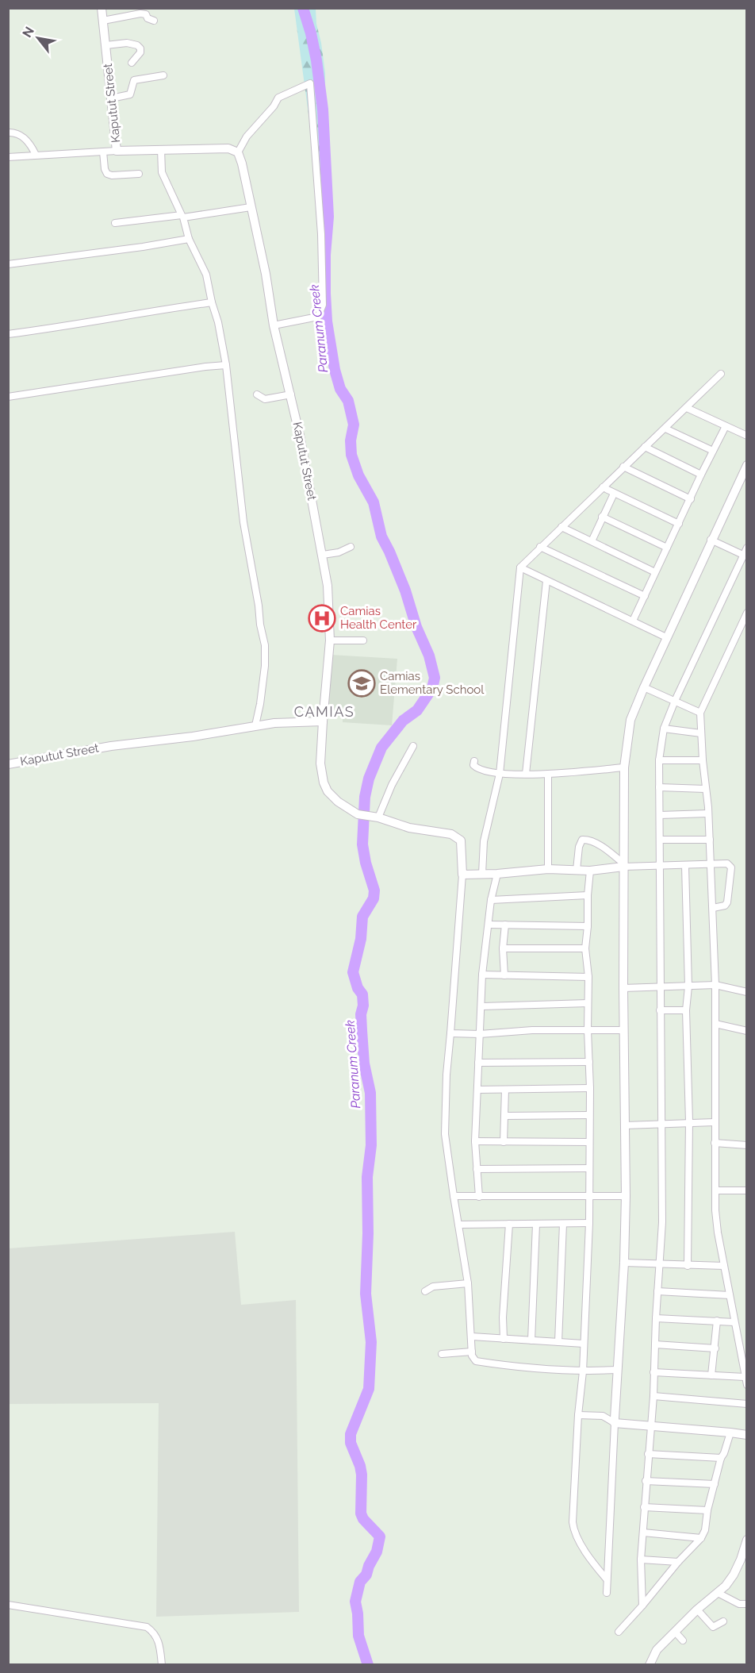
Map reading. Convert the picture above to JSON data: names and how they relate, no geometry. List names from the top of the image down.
{
  "streets": {
    "street": ["Kaputut Street"]
  },
  "districts": ["CAMIAS"],
  "water": ["Paranum Creek"],
  "places": {
    "hospital": ["Camias Health Center"],
    "school or university": ["Camias Elementary School"]
  },
  "north": "top left"
}
